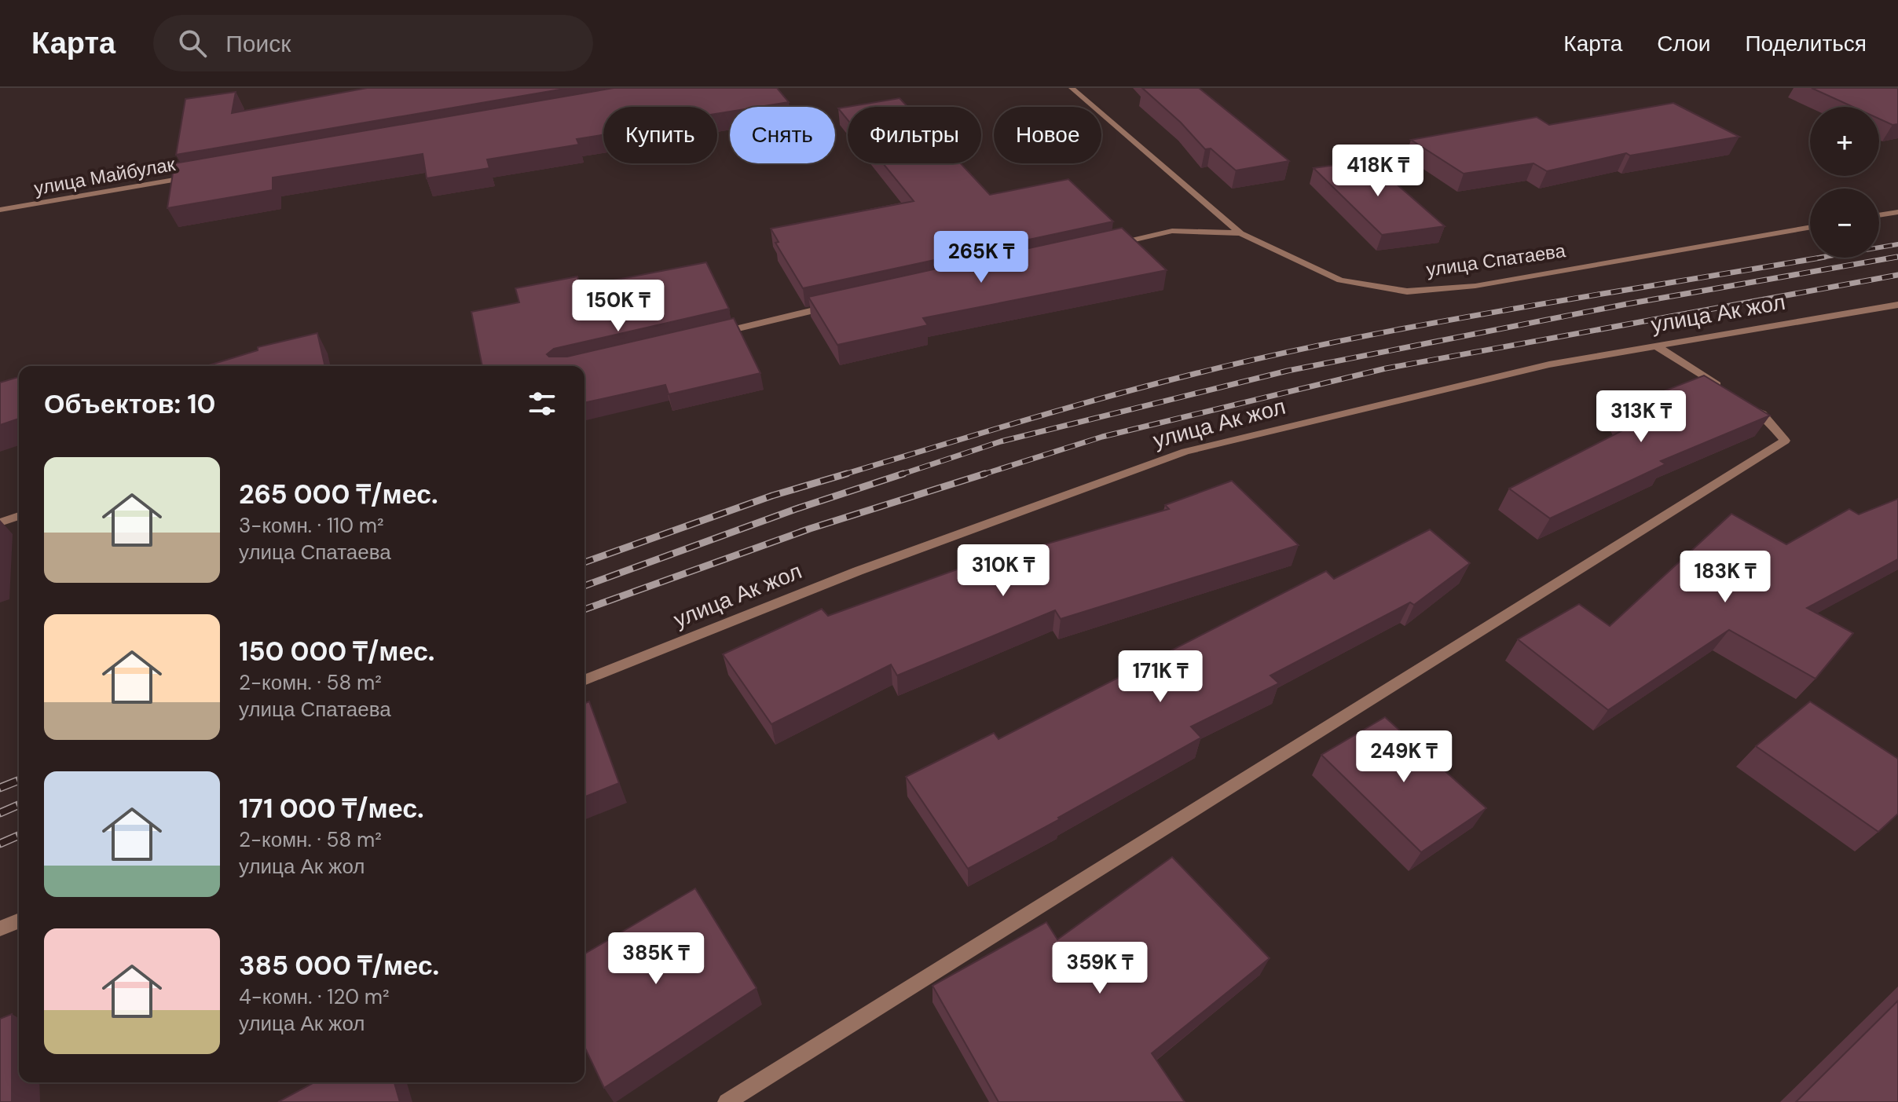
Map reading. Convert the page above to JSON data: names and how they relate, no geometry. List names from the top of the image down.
{
  "streets": {
    "street": ["улица Майбулак", "улица Спатаева", "улица Ак жол"]
  },
  "page": {
    "header": "Карта",
    "search": "Поиск",
    "nav": ["Карта", "Слои", "Поделиться"],
    "map_buttons": ["+", "−"],
    "chip": [
      "Купить",
      "Снять",
      "Фильтры",
      "Новое"
    ],
    "price": [
      "418K ₸",
      "265K ₸",
      "150K ₸",
      "313K ₸",
      "310K ₸",
      "183K ₸",
      "171K ₸",
      "249K ₸",
      "385K ₸",
      "359K ₸"
    ],
    "heading": "Объектов: 10",
    "list": [
      {
        "name": "265 000 ₸/мес.",
        "note": "3-комн. · 110 m² · улица Спатаева"
      },
      {
        "name": "150 000 ₸/мес.",
        "note": "2-комн. · 58 m² · улица Спатаева"
      },
      {
        "name": "171 000 ₸/мес.",
        "note": "2-комн. · 58 m² · улица Ак жол"
      },
      {
        "name": "385 000 ₸/мес.",
        "note": "4-комн. · 120 m² · улица Ак жол"
      }
    ]
  }
}
